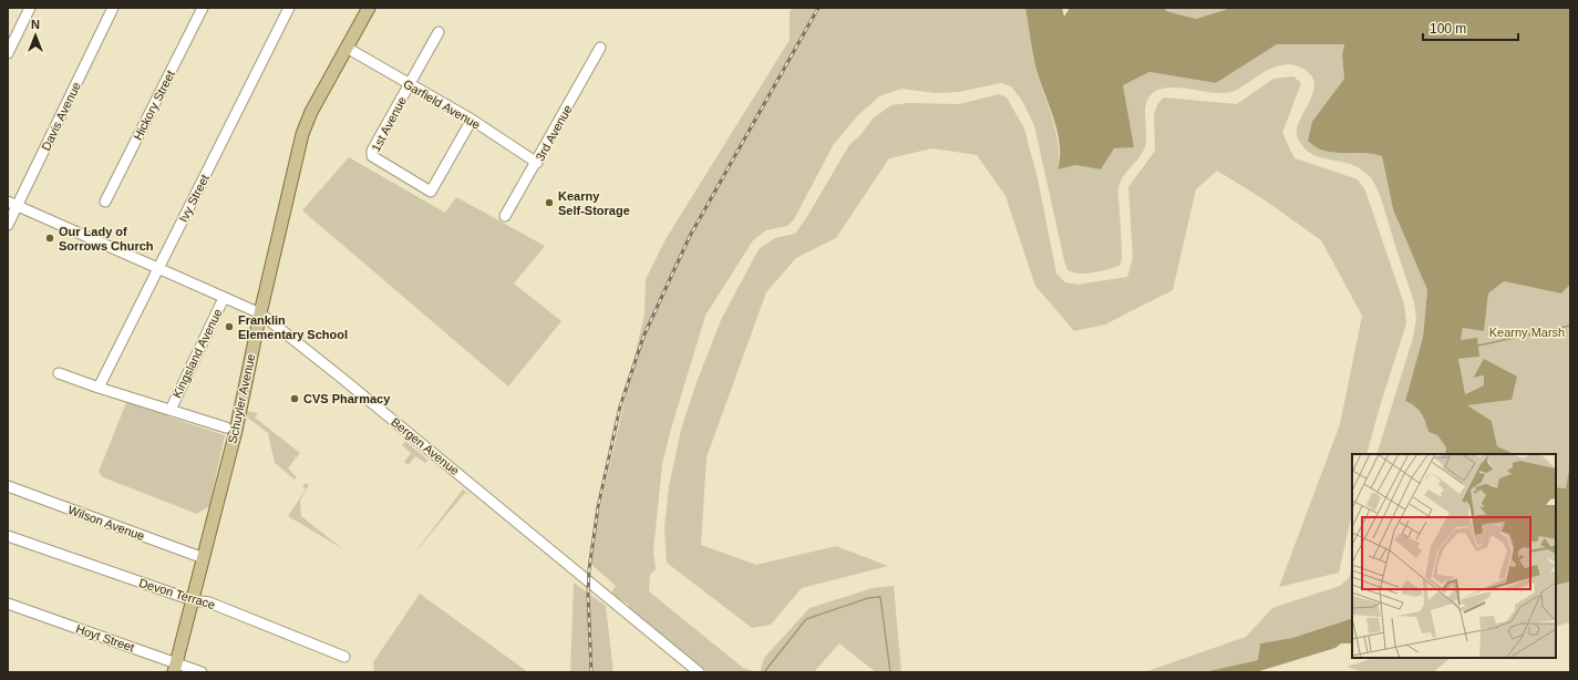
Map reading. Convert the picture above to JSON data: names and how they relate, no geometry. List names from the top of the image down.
{
  "streets": {
    "main road": ["Schuyler Avenue"],
    "street": [
      "Garfield Avenue",
      "Hickory Street",
      "Davis Avenue",
      "1st Avenue",
      "3rd Avenue",
      "Ivy Street",
      "Kingsland Avenue",
      "Bergen Avenue",
      "Wilson Avenue",
      "Devon Terrace",
      "Hoyt Street"
    ]
  },
  "crossings": [
    ["Garfield Avenue", "1st Avenue"],
    ["Garfield Avenue", "3rd Avenue"],
    ["Garfield Avenue", "Schuyler Avenue"],
    ["Davis Avenue", "Bergen Avenue"],
    ["Ivy Street", "Bergen Avenue"],
    ["Kingsland Avenue", "Bergen Avenue"],
    ["Schuyler Avenue", "Bergen Avenue"],
    ["Schuyler Avenue", "Wilson Avenue"],
    ["Schuyler Avenue", "Devon Terrace"],
    ["Schuyler Avenue", "Hoyt Street"]
  ],
  "parks": ["Kearny Marsh"],
  "places": [
    "Kearny Self-Storage",
    "Our Lady of Sorrows Church",
    "Franklin Elementary School",
    "CVS Pharmacy"
  ],
  "scale_bar": "100 m",
  "north": "top"
}
